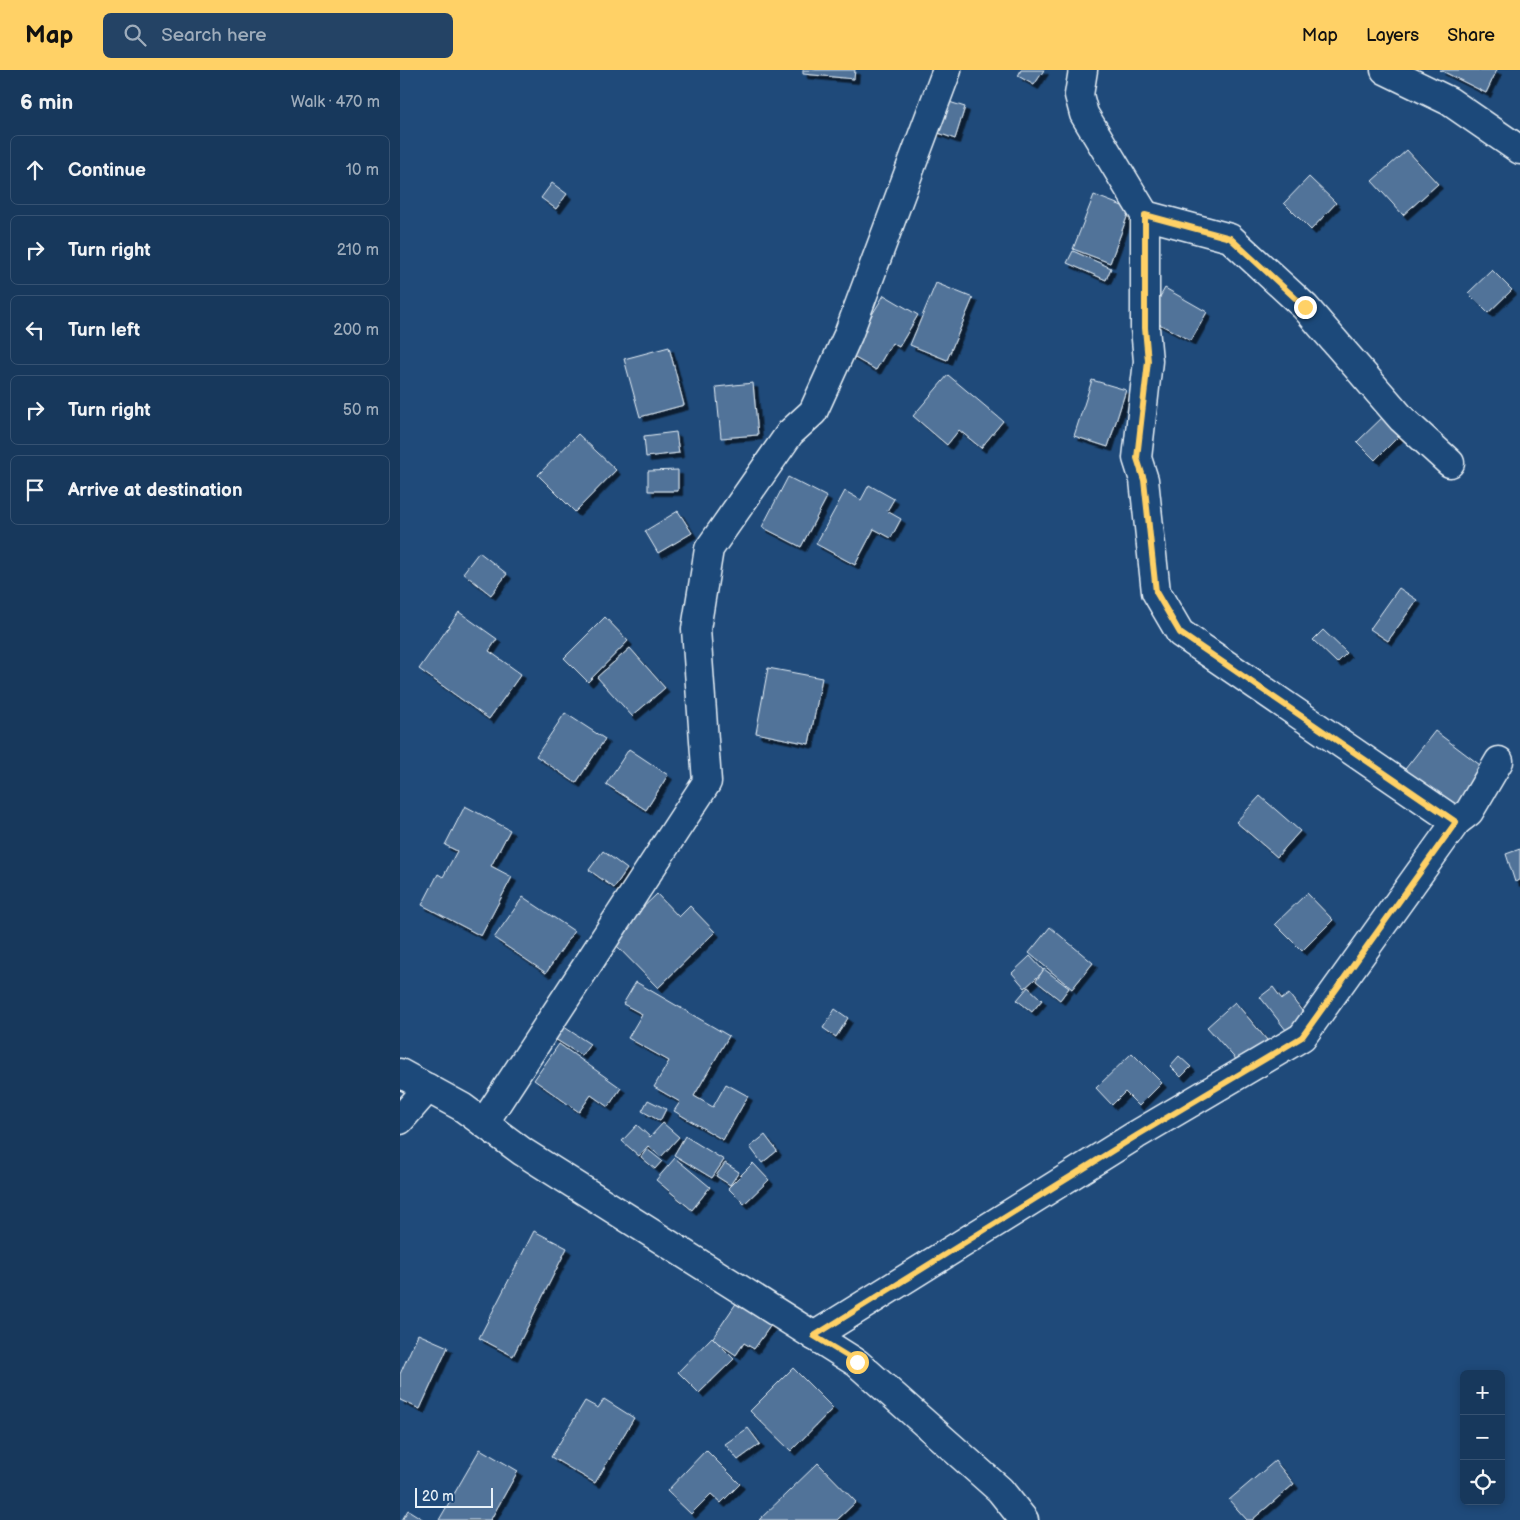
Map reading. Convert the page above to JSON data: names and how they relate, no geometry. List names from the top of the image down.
{
  "scale_bar": "20 m",
  "page": {
    "header": "Map",
    "search": "Search here",
    "nav": ["Map", "Layers", "Share"],
    "heading": ["6 min", "Walk · 470 m"],
    "list": [
      ["Continue", "10 m"],
      ["Turn right", "210 m"],
      ["Turn left", "200 m"],
      ["Turn right", "50 m"],
      "Arrive at destination"
    ],
    "map_buttons": ["+", "−"],
    "scale": "20 m"
  }
}
